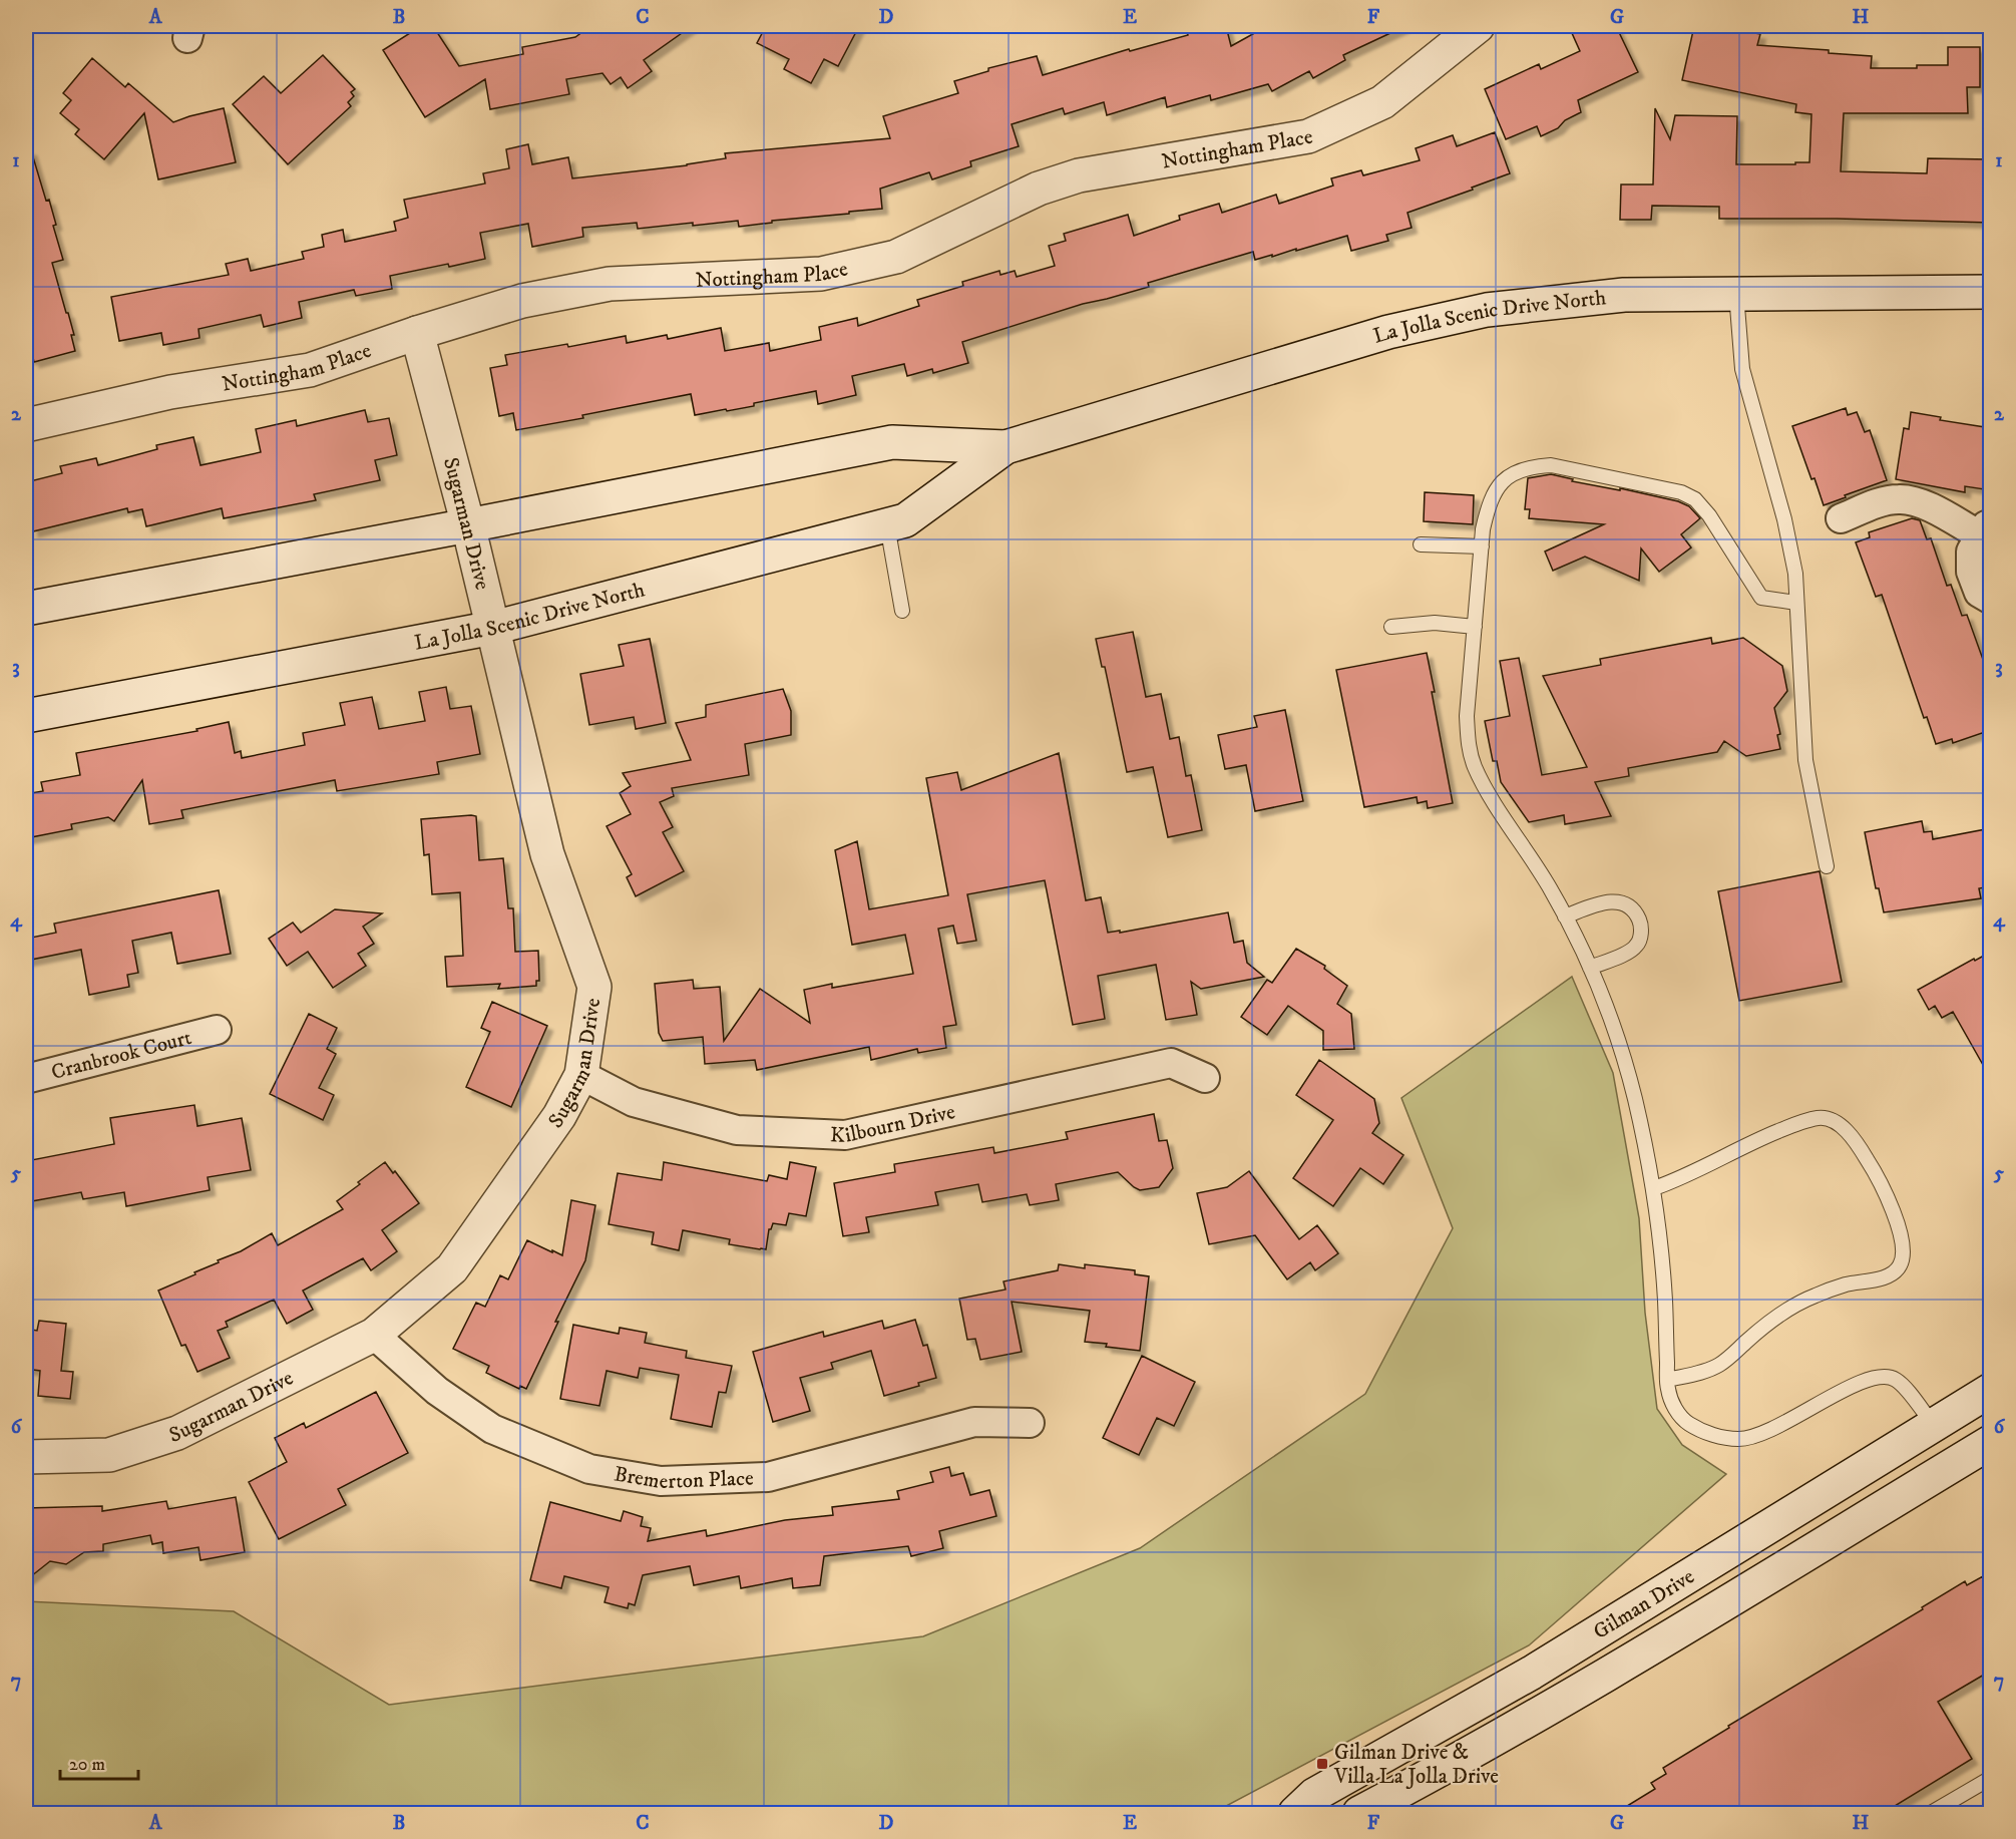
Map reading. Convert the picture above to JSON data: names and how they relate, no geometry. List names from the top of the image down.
{
  "streets": {
    "main road": [
      "Nottingham Place",
      "La Jolla Scenic Drive North",
      "Sugarman Drive",
      "Gilman Drive"
    ],
    "street": ["Cranbrook Court", "Kilbourn Drive", "Bremerton Place"]
  },
  "crossings": [
    ["Nottingham Place", "Sugarman Drive"],
    ["La Jolla Scenic Drive North", "Sugarman Drive"],
    ["Sugarman Drive", "Kilbourn Drive"],
    ["Sugarman Drive", "Bremerton Place"]
  ],
  "places": {
    "transit": ["Gilman Drive & Villa La Jolla Drive"]
  },
  "scale_bar": "20 m",
  "grid": {
    "columns": [
      "A",
      "B",
      "C",
      "D",
      "E",
      "F",
      "G",
      "H"
    ],
    "rows": [
      "1",
      "2",
      "3",
      "4",
      "5",
      "6",
      "7"
    ]
  }
}
